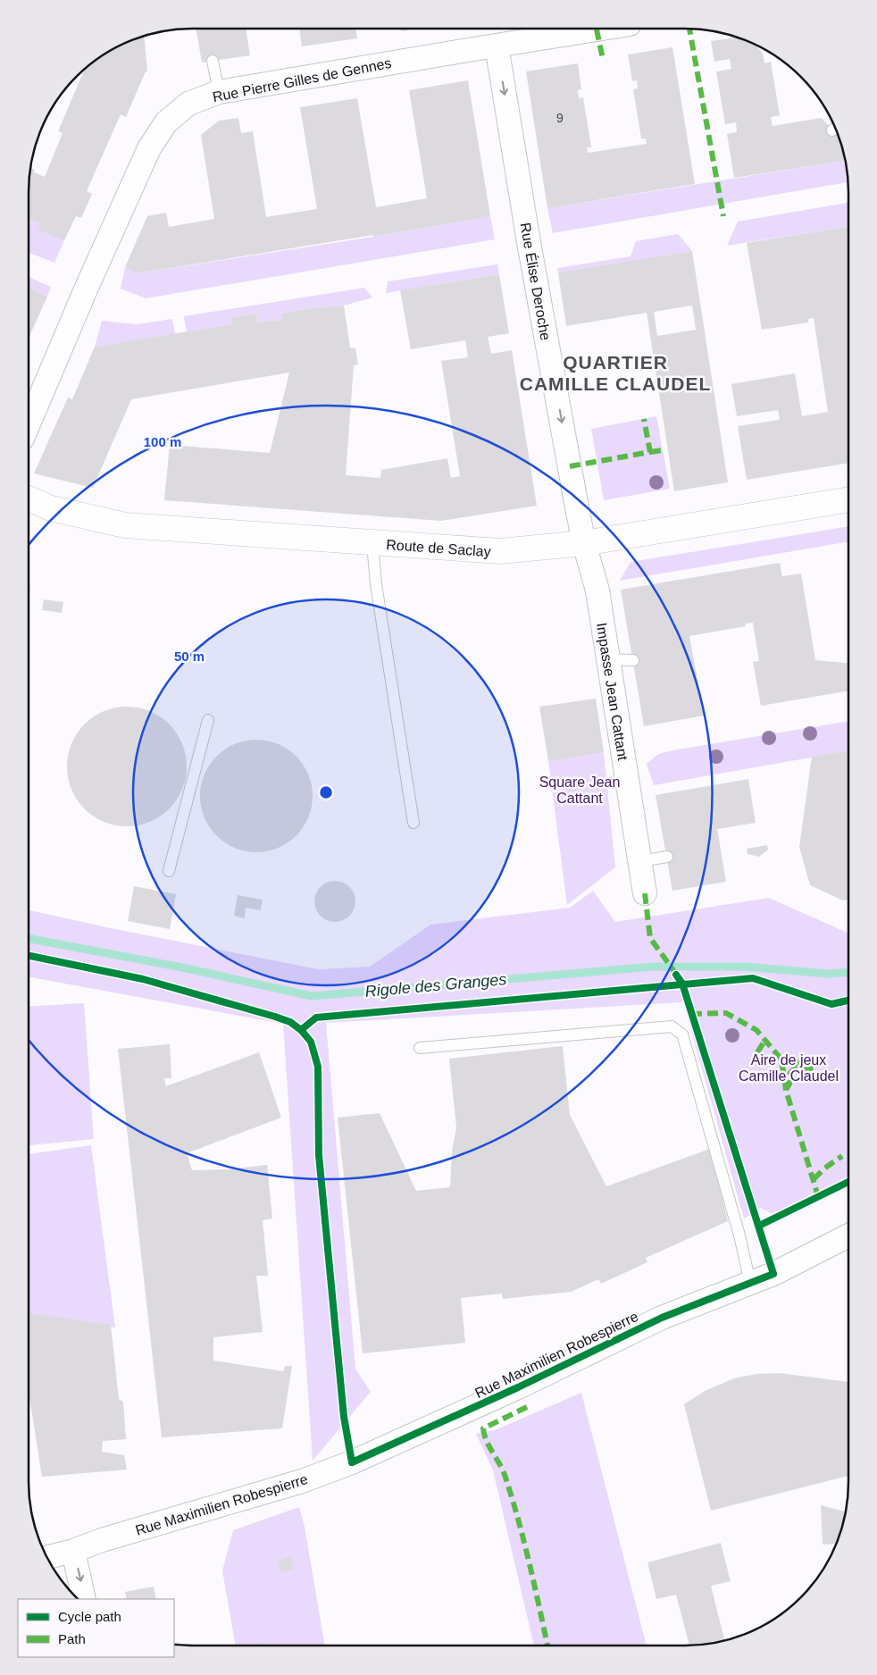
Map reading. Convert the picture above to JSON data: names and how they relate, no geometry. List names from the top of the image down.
{
  "streets": {
    "main road": ["Route de Saclay"],
    "street": [
      "Rue Pierre Gilles de Gennes",
      "Rue Élise Deroche",
      "Impasse Jean Cattant",
      "Rue Maximilien Robespierre"
    ]
  },
  "crossings": [
    ["Rue Pierre Gilles de Gennes", "Rue Élise Deroche"],
    ["Rue Élise Deroche", "Route de Saclay"],
    ["Rue Élise Deroche", "Impasse Jean Cattant"],
    ["Route de Saclay", "Impasse Jean Cattant"]
  ],
  "one_way": ["Rue Élise Deroche"],
  "districts": ["QUARTIER CAMILLE CLAUDEL"],
  "water": ["Rigole des Granges"],
  "parks": ["Square Jean Cattant", "Aire de jeux Camille Claudel"],
  "house_numbers": ["9"],
  "legend": ["Cycle path", "Path"],
  "rings": ["100 m", "50 m"]
}
